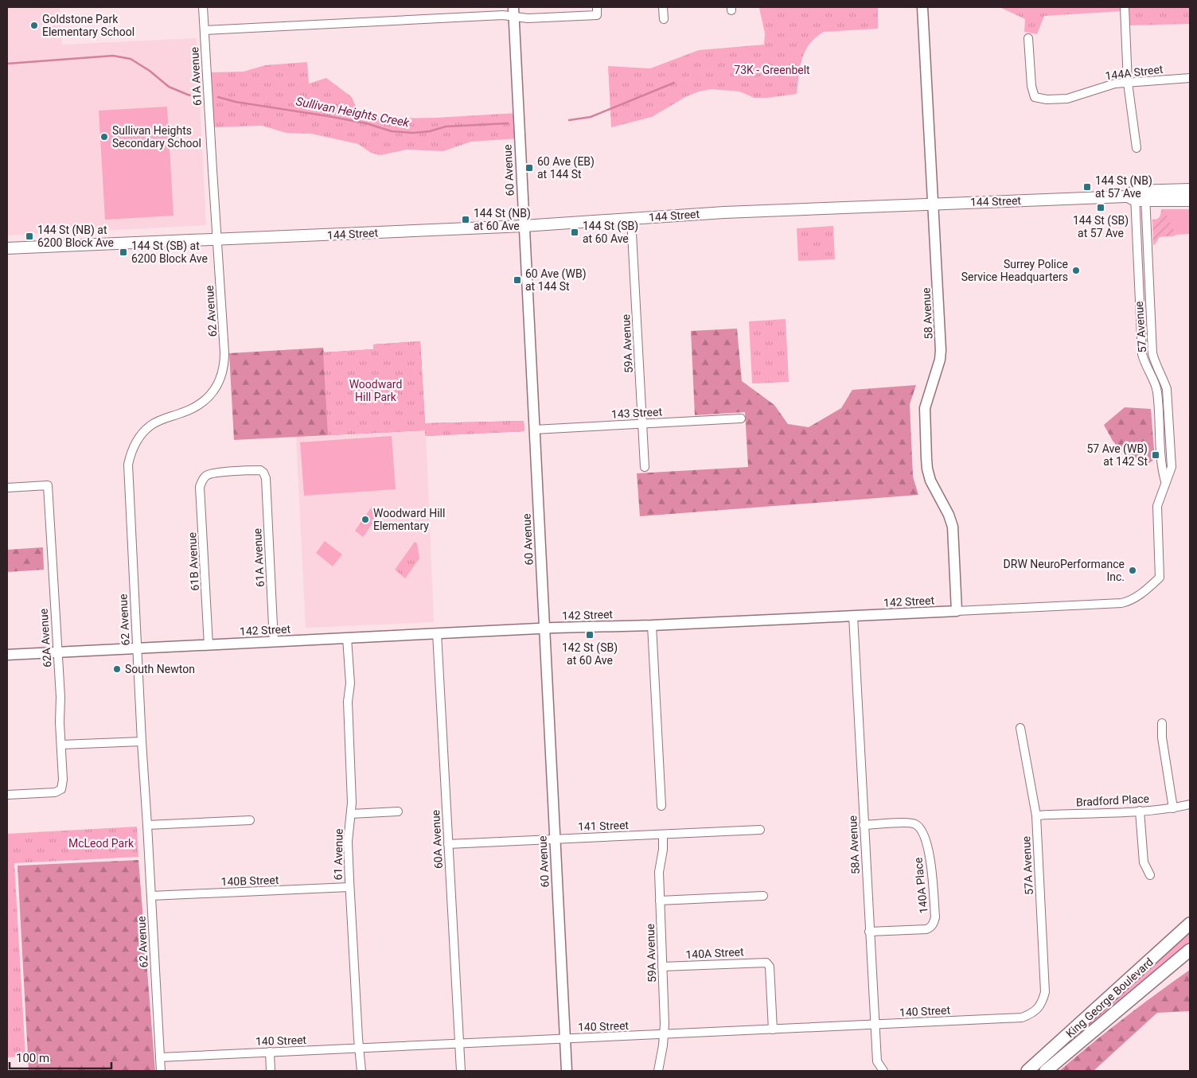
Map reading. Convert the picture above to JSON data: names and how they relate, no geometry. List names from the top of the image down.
{
  "streets": {
    "main road": ["144 Street", "King George Boulevard"],
    "street": [
      "144A Street",
      "61A Avenue",
      "60 Avenue",
      "62 Avenue",
      "58 Avenue",
      "57 Avenue",
      "59A Avenue",
      "143 Street",
      "61B Avenue",
      "142 Street",
      "62A Avenue",
      "Bradford Place",
      "141 Street",
      "60A Avenue",
      "58A Avenue",
      "61 Avenue",
      "57A Avenue",
      "140B Street",
      "140A Place",
      "140A Street",
      "140 Street"
    ]
  },
  "crossings": [
    ["61A Avenue", "144 Street"],
    ["61A Avenue", "62 Avenue"],
    ["61A Avenue", "61B Avenue"],
    ["61A Avenue", "142 Street"],
    ["60 Avenue", "144 Street"],
    ["60 Avenue", "143 Street"],
    ["60 Avenue", "142 Street"],
    ["60 Avenue", "141 Street"],
    ["60 Avenue", "140 Street"],
    ["144 Street", "62 Avenue"],
    ["144 Street", "58 Avenue"],
    ["144 Street", "57 Avenue"],
    ["144 Street", "59A Avenue"],
    ["62 Avenue", "142 Street"],
    ["62 Avenue", "140B Street"],
    ["62 Avenue", "140 Street"],
    ["58 Avenue", "142 Street"],
    ["57 Avenue", "142 Street"],
    ["59A Avenue", "143 Street"],
    ["59A Avenue", "141 Street"],
    ["59A Avenue", "140A Street"],
    ["59A Avenue", "140 Street"],
    ["61B Avenue", "142 Street"],
    ["142 Street", "62A Avenue"],
    ["142 Street", "60A Avenue"],
    ["142 Street", "58A Avenue"],
    ["142 Street", "61 Avenue"],
    ["Bradford Place", "57A Avenue"],
    ["141 Street", "60A Avenue"],
    ["60A Avenue", "140 Street"],
    ["58A Avenue", "140A Place"],
    ["58A Avenue", "140 Street"],
    ["61 Avenue", "140B Street"],
    ["61 Avenue", "140 Street"],
    ["57A Avenue", "140 Street"],
    ["140A Street", "140 Street"]
  ],
  "water": ["Sullivan Heights Creek"],
  "parks": ["73K - Greenbelt", "Woodward Hill Park", "McLeod Park"],
  "places": {
    "other": [
      "Goldstone Park Elementary School",
      "Sullivan Heights Secondary School",
      "Surrey Police Service Headquarters",
      "Woodward Hill Elementary",
      "DRW NeuroPerformance Inc.",
      "South Newton"
    ],
    "transit": [
      "60 Ave (EB) at 144 St",
      "144 St (NB) at 57 Ave",
      "144 St (SB) at 57 Ave",
      "144 St (NB) at 60 Ave",
      "144 St (SB) at 60 Ave",
      "144 St (NB) at 6200 Block Ave",
      "144 St (SB) at 6200 Block Ave",
      "60 Ave (WB) at 144 St",
      "57 Ave (WB) at 142 St",
      "142 St (SB) at 60 Ave"
    ]
  },
  "scale_bar": "100 m"
}
